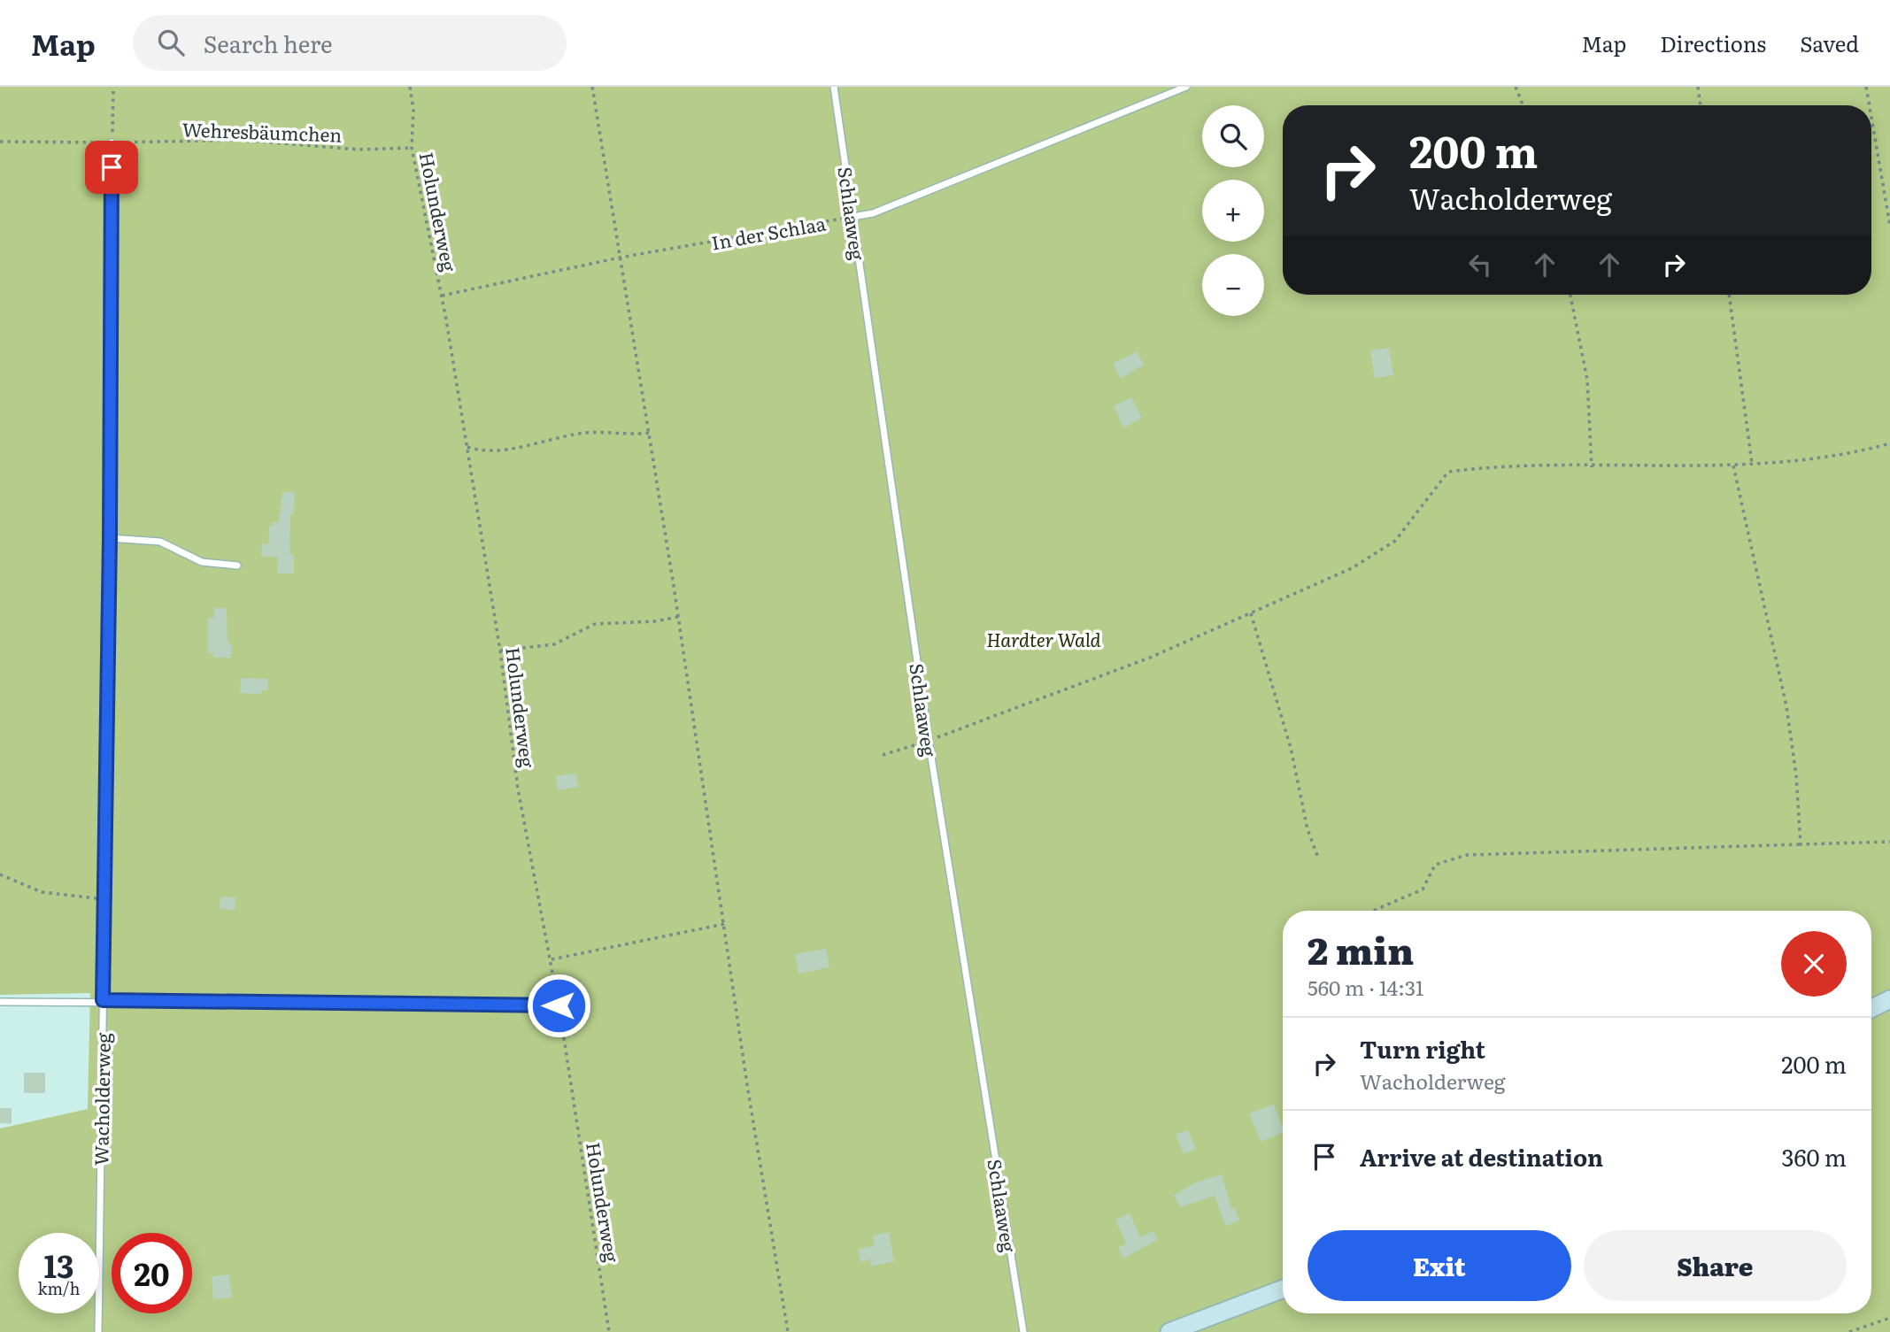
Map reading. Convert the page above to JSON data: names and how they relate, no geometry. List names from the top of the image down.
{
  "streets": {
    "lane": ["Schlaaweg", "In der Schlaa", "Wacholderweg"],
    "path": ["Wehresbäumchen", "Holunderweg"]
  },
  "crossings": [
    ["Wehresbäumchen", "Holunderweg"],
    ["Wehresbäumchen", "Wacholderweg"],
    ["Holunderweg", "In der Schlaa"],
    ["Schlaaweg", "In der Schlaa"]
  ],
  "parks": ["Hardter Wald"],
  "page": {
    "header": "Map",
    "search": "Search here",
    "nav": ["Map", "Directions", "Saved"],
    "map_buttons": ["+", "−"],
    "turn": ["200 m", "Wacholderweg"],
    "heading": ["2 min", "560 m · 14:31"],
    "list": [
      {
        "name": "Turn right",
        "note": "Wacholderweg",
        "value": "200 m"
      },
      {
        "name": "Arrive at destination",
        "value": "360 m"
      }
    ],
    "buttons": ["Exit", "Share"],
    "speed": "13 km/h",
    "limit": "20"
  }
}
